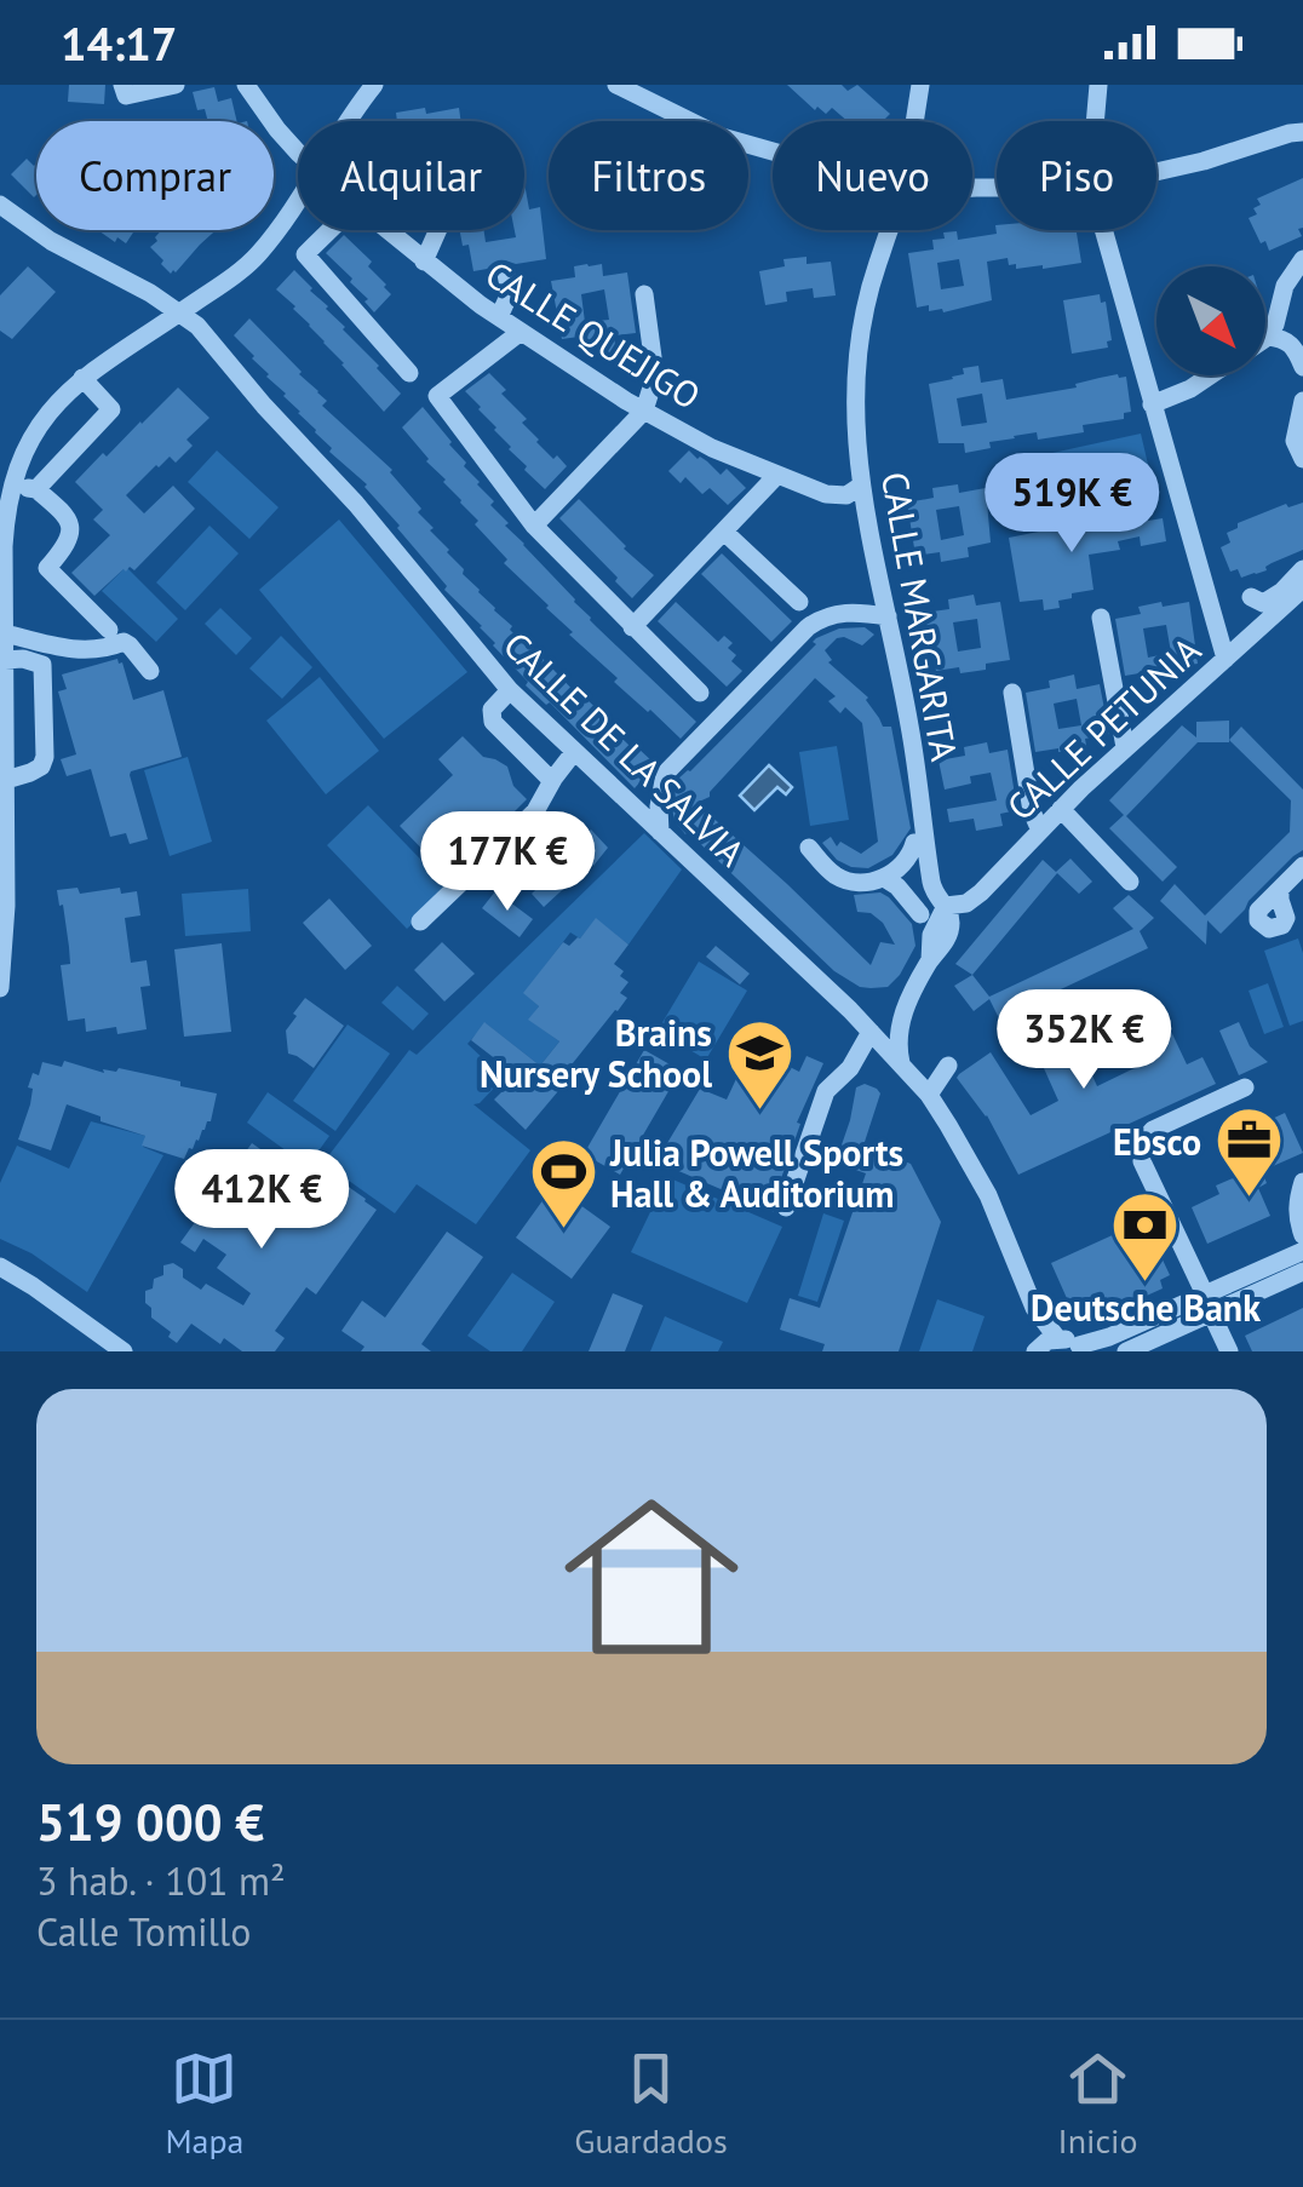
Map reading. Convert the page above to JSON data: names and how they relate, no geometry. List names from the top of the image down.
{
  "streets": {
    "street": [
      "CALLE QUEJIGO",
      "CALLE MARGARITA",
      "CALLE PETUNIA",
      "CALLE DE LA SALVIA"
    ]
  },
  "crossings": [
    ["CALLE QUEJIGO", "CALLE MARGARITA"],
    ["CALLE MARGARITA", "CALLE PETUNIA"]
  ],
  "places": {
    "school or university": ["Brains Nursery School"],
    "office": ["Ebsco"],
    "sports": ["Julia Powell Sports Hall & Auditorium"],
    "bank": ["Deutsche Bank"]
  },
  "north": "bottom right",
  "page": {
    "status": "14:17",
    "chip": [
      "Comprar",
      "Alquilar",
      "Filtros",
      "Nuevo",
      "Piso"
    ],
    "price": [
      "519K €",
      "177K €",
      "352K €",
      "412K €"
    ],
    "list": [
      {
        "name": "519 000 €",
        "note": "3 hab. · 101 m² · Calle Tomillo"
      }
    ],
    "tabs": ["Mapa", "Guardados", "Inicio"]
  }
}
